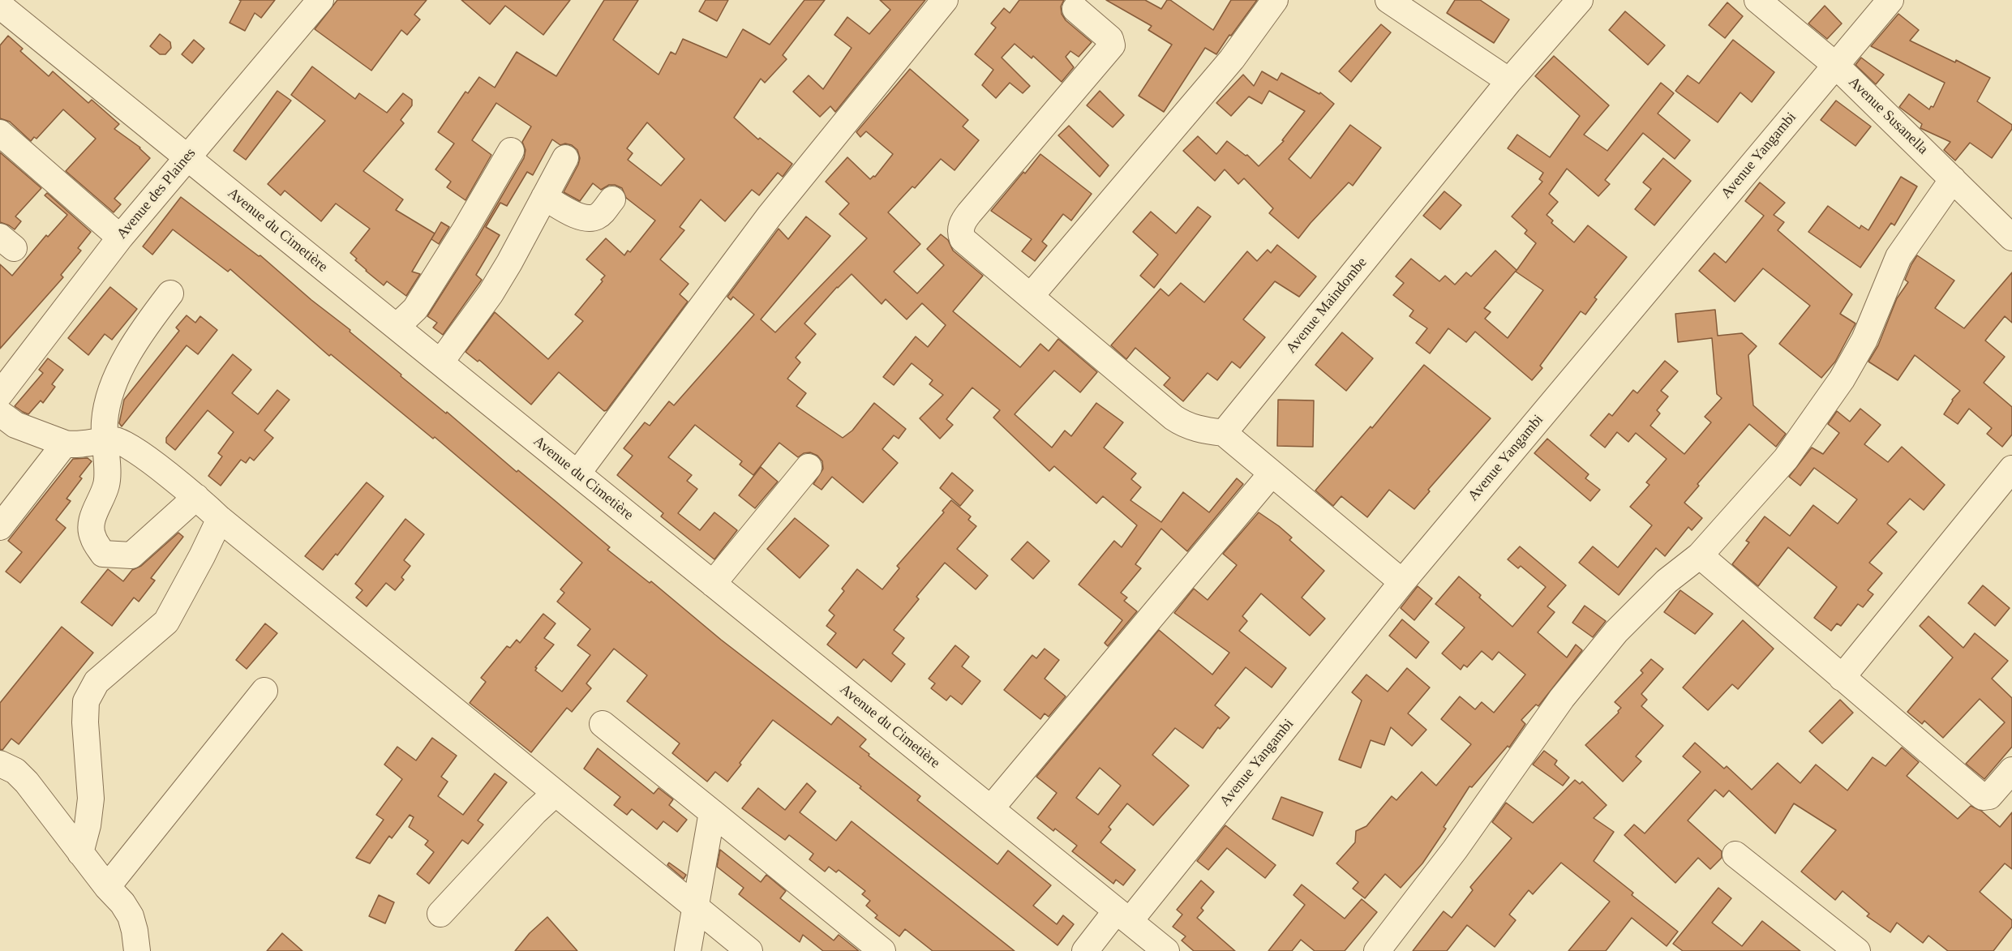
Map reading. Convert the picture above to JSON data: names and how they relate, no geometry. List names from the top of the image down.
{
  "streets": {
    "street": [
      "Avenue Susanella",
      "Avenue Yangambi",
      "Avenue des Plaines",
      "Avenue du Cimetière",
      "Avenue Maindombe"
    ]
  },
  "crossings": [
    ["Avenue Susanella", "Avenue Yangambi"],
    ["Avenue Yangambi", "Avenue du Cimetière"],
    ["Avenue des Plaines", "Avenue du Cimetière"]
  ]
}
